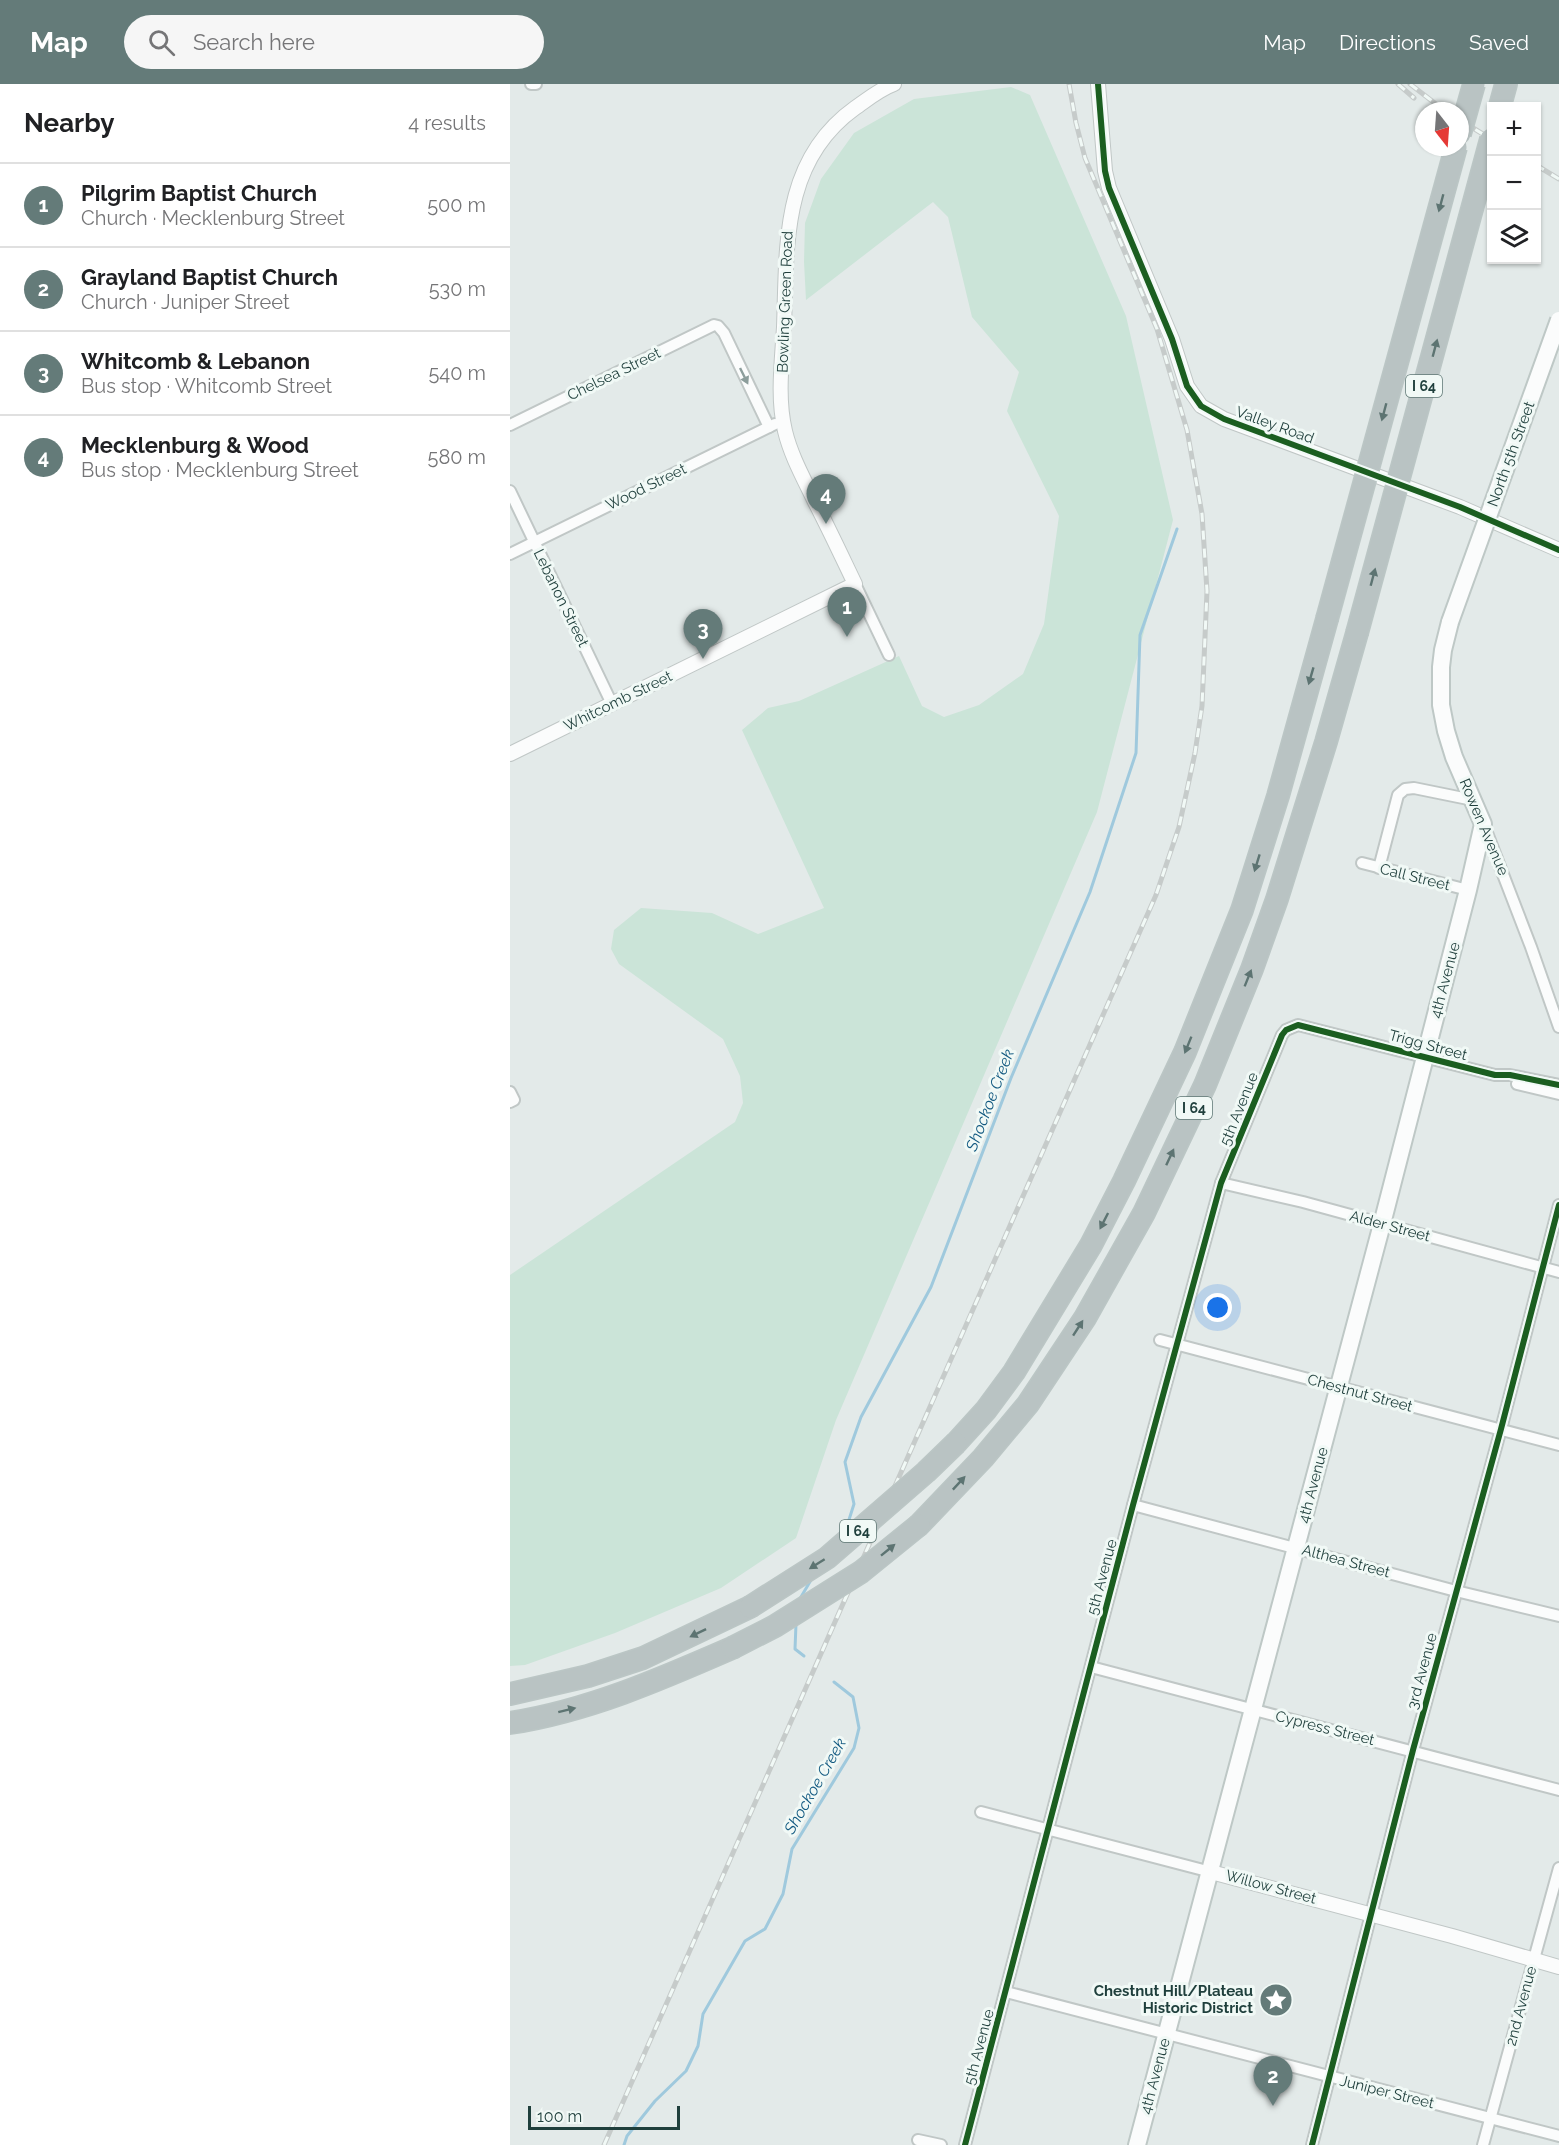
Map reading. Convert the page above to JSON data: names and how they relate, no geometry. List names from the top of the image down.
{
  "streets": {
    "highway": ["I 64"],
    "main road": ["North 5th Street", "Rowen Avenue", "4th Avenue"],
    "street": [
      "Bowling Green Road",
      "Chelsea Street",
      "Valley Road",
      "Wood Street",
      "Lebanon Street",
      "Whitcomb Street",
      "Call Street",
      "Trigg Street",
      "5th Avenue",
      "Alder Street",
      "Chestnut Street",
      "Althea Street",
      "3rd Avenue",
      "Cypress Street",
      "Willow Street",
      "2nd Avenue",
      "Juniper Street"
    ]
  },
  "crossings": [
    ["Bowling Green Road", "Wood Street"],
    ["Bowling Green Road", "Whitcomb Street"],
    ["Chelsea Street", "Wood Street"],
    ["North 5th Street", "Rowen Avenue"],
    ["Wood Street", "Lebanon Street"],
    ["Lebanon Street", "Whitcomb Street"],
    ["Rowen Avenue", "4th Avenue"],
    ["Call Street", "4th Avenue"],
    ["4th Avenue", "Trigg Street"],
    ["4th Avenue", "Alder Street"],
    ["4th Avenue", "Chestnut Street"],
    ["4th Avenue", "Althea Street"],
    ["4th Avenue", "Cypress Street"],
    ["4th Avenue", "Willow Street"],
    ["4th Avenue", "Juniper Street"],
    ["Trigg Street", "5th Avenue"],
    ["5th Avenue", "Alder Street"],
    ["5th Avenue", "Chestnut Street"],
    ["5th Avenue", "Althea Street"],
    ["5th Avenue", "Cypress Street"],
    ["5th Avenue", "Willow Street"],
    ["5th Avenue", "Juniper Street"],
    ["Alder Street", "3rd Avenue"],
    ["Chestnut Street", "3rd Avenue"],
    ["Althea Street", "3rd Avenue"],
    ["3rd Avenue", "Cypress Street"],
    ["3rd Avenue", "Willow Street"],
    ["3rd Avenue", "Juniper Street"],
    ["Willow Street", "2nd Avenue"],
    ["2nd Avenue", "Juniper Street"]
  ],
  "water": ["Shockoe Creek"],
  "places": {
    "place": ["Chestnut Hill/Plateau Historic District"]
  },
  "scale_bar": "100 m",
  "north": "bottom",
  "page": {
    "header": "Map",
    "search": "Search here",
    "nav": ["Map", "Directions", "Saved"],
    "heading": ["Nearby", "4 results"],
    "map_buttons": ["+", "−"],
    "list": [
      {
        "mark": "1",
        "name": "Pilgrim Baptist Church",
        "note": "Church · Mecklenburg Street",
        "value": "500 m"
      },
      {
        "mark": "2",
        "name": "Grayland Baptist Church",
        "note": "Church · Juniper Street",
        "value": "530 m"
      },
      {
        "mark": "3",
        "name": "Whitcomb & Lebanon",
        "note": "Bus stop · Whitcomb Street",
        "value": "540 m"
      },
      {
        "mark": "4",
        "name": "Mecklenburg & Wood",
        "note": "Bus stop · Mecklenburg Street",
        "value": "580 m"
      }
    ],
    "pins": [
      "4",
      "1",
      "3",
      "2"
    ],
    "scale": "100 m"
  }
}
